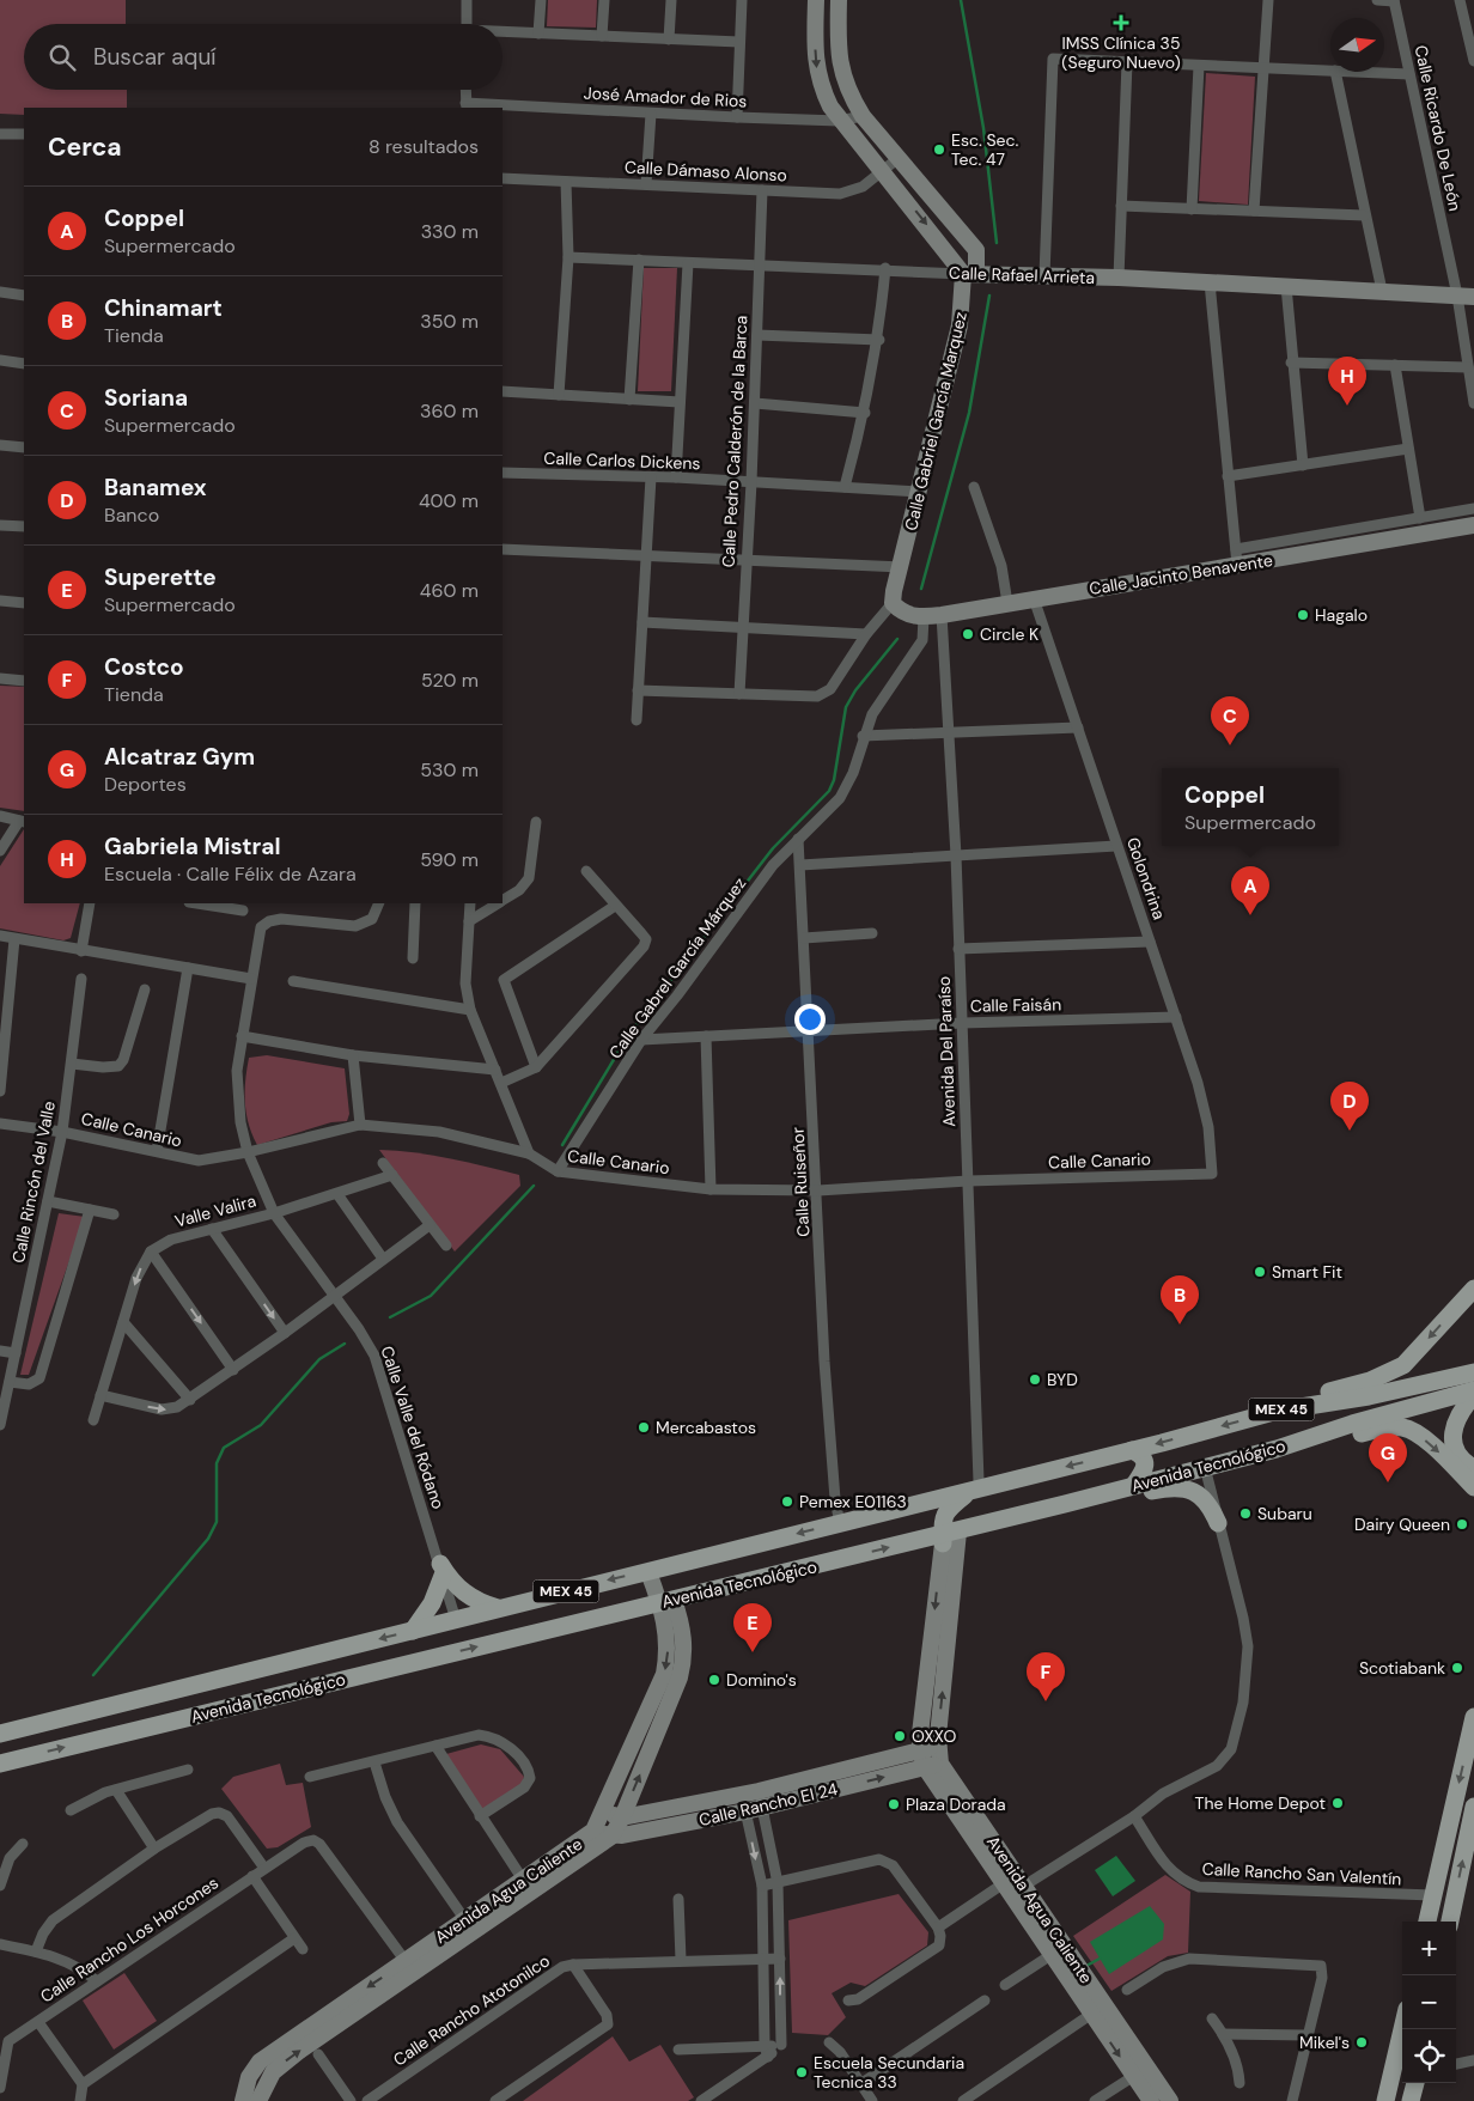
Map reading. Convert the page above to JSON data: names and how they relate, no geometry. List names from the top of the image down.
{
  "streets": {
    "main road": ["MEX 45", "Avenida Tecnológico"],
    "street": [
      "José Amador de Rios",
      "Calle Ricardo De León",
      "Calle Dámaso Alonso",
      "Calle Rafael Arrieta",
      "Calle Gabriel García Marquez",
      "Calle Pedro Calderón de la Barca",
      "Calle Carlos Dickens",
      "Calle Jacinto Benavente",
      "Golondrina",
      "Calle Gabrel García Márquez",
      "Calle Faisán",
      "Avenida Del Paraíso",
      "Calle Canario",
      "Calle Rincón del Valle",
      "Calle Ruiseñor",
      "Valle Valira",
      "Calle Valle del Ródano",
      "Calle Rancho El 24",
      "Calle Rancho San Valentín",
      "Avenida Agua Caliente",
      "Calle Rancho Los Horcones",
      "Calle Rancho Atotonilco"
    ]
  },
  "crossings": [
    ["José Amador de Rios", "Calle Gabriel García Marquez"],
    ["Calle Ricardo De León", "Calle Rafael Arrieta"],
    ["Calle Dámaso Alonso", "Calle Gabriel García Marquez"],
    ["Calle Dámaso Alonso", "Calle Pedro Calderón de la Barca"],
    ["Calle Rafael Arrieta", "Calle Gabriel García Marquez"],
    ["Calle Rafael Arrieta", "Calle Pedro Calderón de la Barca"],
    ["Calle Gabriel García Marquez", "Calle Pedro Calderón de la Barca"],
    ["Calle Gabriel García Marquez", "Calle Carlos Dickens"],
    ["Calle Gabriel García Marquez", "Calle Jacinto Benavente"],
    ["Calle Pedro Calderón de la Barca", "Calle Carlos Dickens"],
    ["Calle Jacinto Benavente", "Golondrina"],
    ["Calle Jacinto Benavente", "Calle Gabrel García Márquez"],
    ["Calle Jacinto Benavente", "Avenida Del Paraíso"],
    ["Golondrina", "Calle Faisán"],
    ["Golondrina", "Calle Canario"],
    ["Calle Gabrel García Márquez", "Calle Faisán"],
    ["Calle Gabrel García Márquez", "Calle Canario"],
    ["Calle Gabrel García Márquez", "Calle Ruiseñor"],
    ["Calle Faisán", "Avenida Del Paraíso"],
    ["Calle Faisán", "Calle Ruiseñor"],
    ["Avenida Del Paraíso", "Calle Canario"],
    ["Avenida Del Paraíso", "Avenida Tecnológico"],
    ["Calle Canario", "Calle Rincón del Valle"],
    ["Calle Canario", "Calle Ruiseñor"],
    ["Calle Canario", "Calle Valle del Ródano"],
    ["Calle Ruiseñor", "Avenida Tecnológico"],
    ["Valle Valira", "Calle Valle del Ródano"],
    ["Calle Valle del Ródano", "Avenida Tecnológico"],
    ["Avenida Tecnológico", "Avenida Agua Caliente"],
    ["Calle Rancho El 24", "Avenida Agua Caliente"],
    ["Avenida Agua Caliente", "Calle Rancho Los Horcones"]
  ],
  "places": {
    "health": ["IMSS Clínica 35 (Seguro Nuevo)"],
    "other": [
      "Esc. Sec. Tec. 47",
      "Hagalo",
      "Circle K",
      "Smart Fit",
      "BYD",
      "Mercabastos",
      "Pemex E01163",
      "Subaru",
      "Dairy Queen",
      "Scotiabank",
      "Domino's",
      "OXXO",
      "The Home Depot",
      "Plaza Dorada",
      "Mikel's",
      "Escuela Secundaria Tecnica 33"
    ]
  },
  "north": "right",
  "page": {
    "search": "Buscar aquí",
    "heading": ["Cerca", "8 resultados"],
    "list": [
      {
        "mark": "A",
        "name": "Coppel",
        "note": "Supermercado",
        "value": "330 m"
      },
      {
        "mark": "B",
        "name": "Chinamart",
        "note": "Tienda",
        "value": "350 m"
      },
      {
        "mark": "C",
        "name": "Soriana",
        "note": "Supermercado",
        "value": "360 m"
      },
      {
        "mark": "D",
        "name": "Banamex",
        "note": "Banco",
        "value": "400 m"
      },
      {
        "mark": "E",
        "name": "Superette",
        "note": "Supermercado",
        "value": "460 m"
      },
      {
        "mark": "F",
        "name": "Costco",
        "note": "Tienda",
        "value": "520 m"
      },
      {
        "mark": "G",
        "name": "Alcatraz Gym",
        "note": "Deportes",
        "value": "530 m"
      },
      {
        "mark": "H",
        "name": "Gabriela Mistral",
        "note": "Escuela · Calle Félix de Azara",
        "value": "590 m"
      }
    ],
    "pins": [
      "H",
      "C",
      "A",
      "D",
      "B",
      "G",
      "E",
      "F"
    ],
    "popup": ["Coppel", "Supermercado"],
    "map_buttons": ["+", "−"]
  }
}
